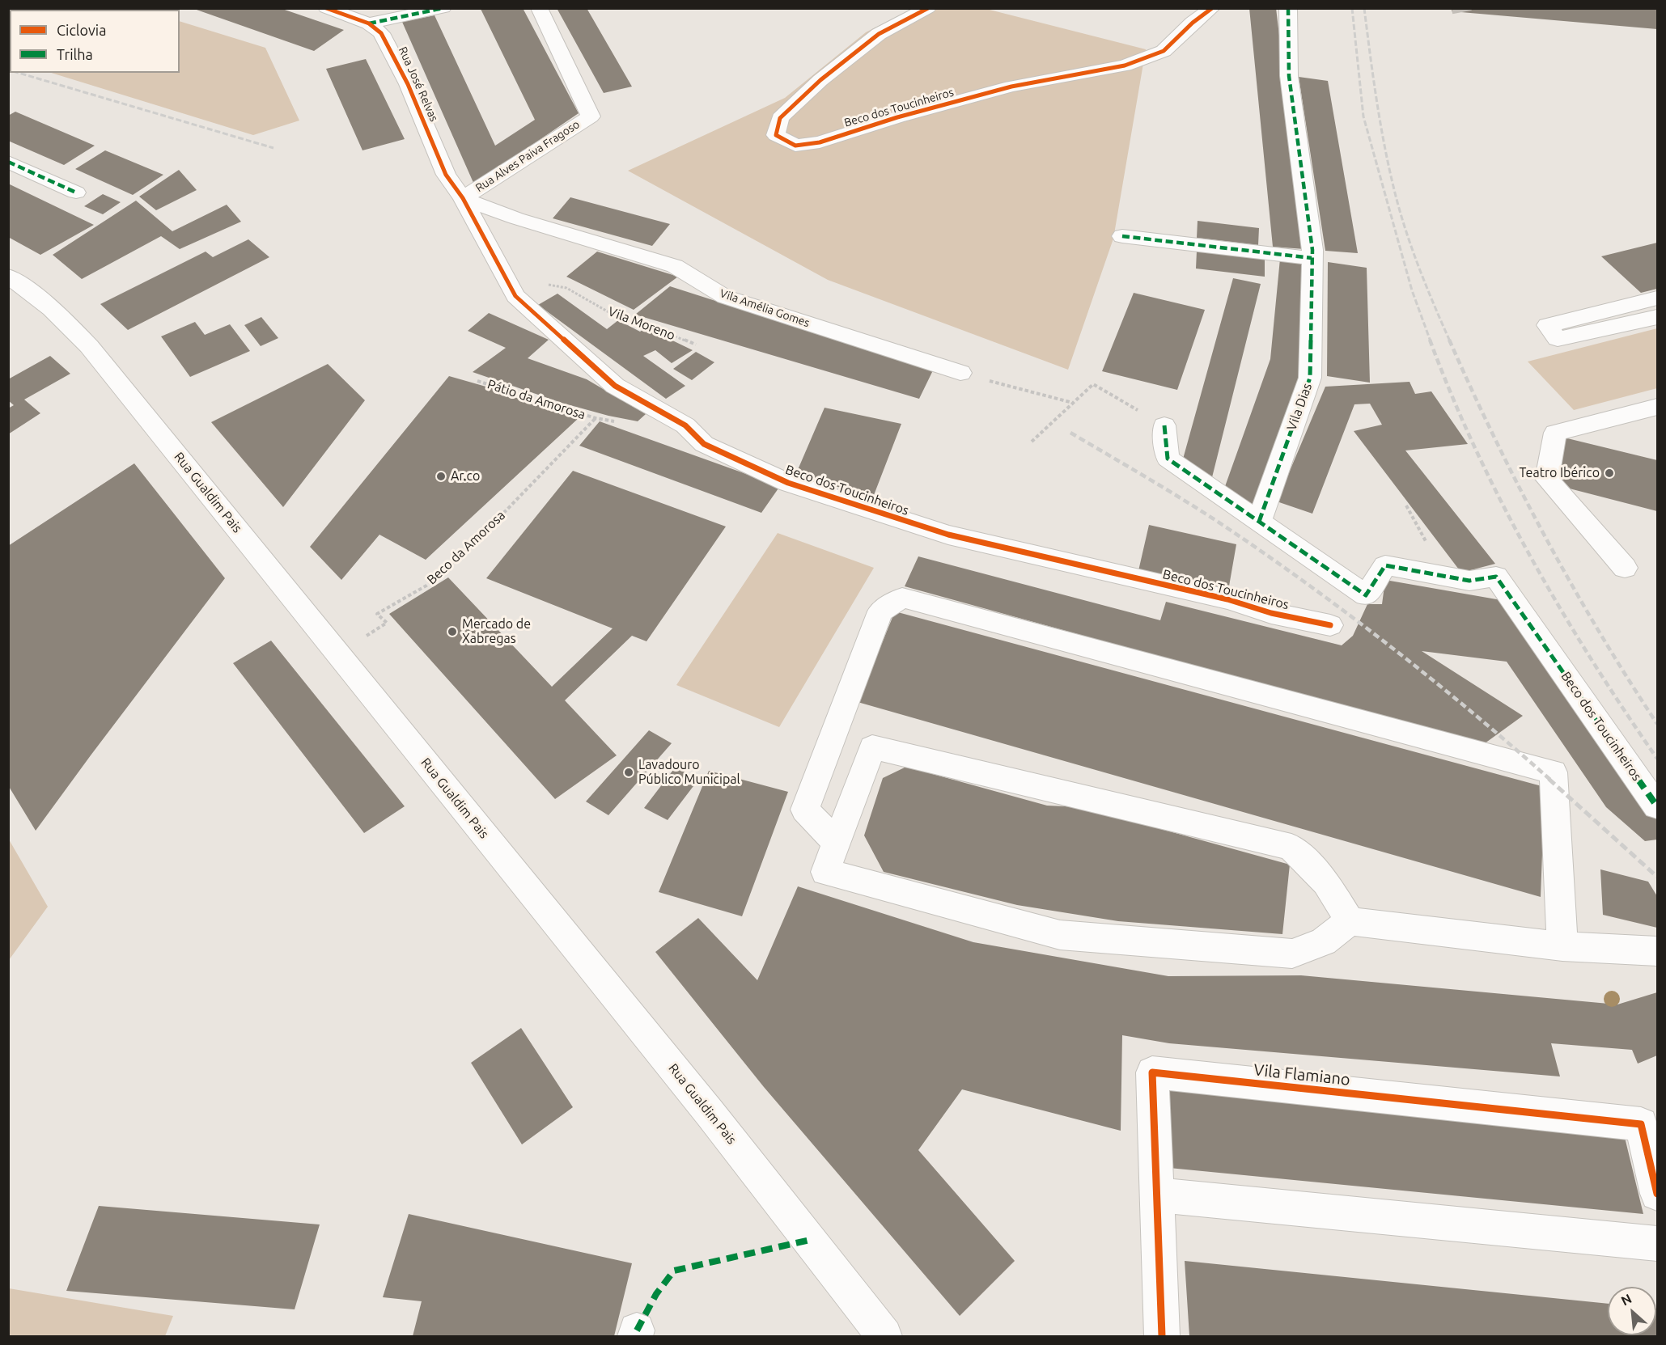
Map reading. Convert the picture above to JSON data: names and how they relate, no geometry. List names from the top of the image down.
{
  "streets": {
    "street": [
      "Rua José Relvas",
      "Beco dos Toucinheiros",
      "Rua Alves Paiva Fragoso",
      "Vila Amélia Gomes",
      "Vila Dias",
      "Rua Gualdim Pais",
      "Vila Flamiano"
    ],
    "path": ["Vila Moreno", "Pátio da Amorosa", "Beco da Amorosa"]
  },
  "crossings": [
    ["Rua José Relvas", "Beco dos Toucinheiros"],
    ["Rua José Relvas", "Rua Alves Paiva Fragoso"],
    ["Rua José Relvas", "Vila Amélia Gomes"],
    ["Beco dos Toucinheiros", "Rua Alves Paiva Fragoso"],
    ["Beco dos Toucinheiros", "Vila Amélia Gomes"],
    ["Beco dos Toucinheiros", "Vila Moreno"],
    ["Beco dos Toucinheiros", "Vila Dias"],
    ["Rua Alves Paiva Fragoso", "Vila Amélia Gomes"],
    ["Pátio da Amorosa", "Beco da Amorosa"],
    ["Rua Gualdim Pais", "Beco da Amorosa"]
  ],
  "places": [
    "Teatro Ibérico",
    "Ar.co",
    "Mercado de Xabregas",
    "Lavadouro Público Municipal"
  ],
  "legend": ["Ciclovia", "Trilha"],
  "north": "top left"
}
